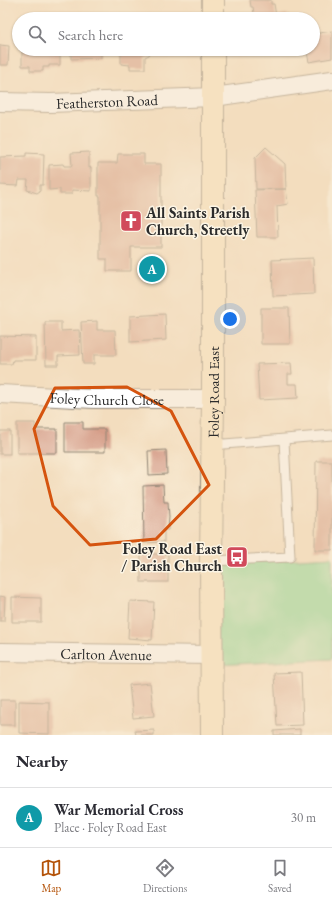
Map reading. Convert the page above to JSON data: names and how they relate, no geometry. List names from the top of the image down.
{
  "streets": {
    "main road": ["Foley Road East"],
    "street": ["Featherston Road", "Foley Church Close", "Carlton Avenue"]
  },
  "crossings": [
    ["Featherston Road", "Foley Road East"],
    ["Foley Road East", "Foley Church Close"],
    ["Foley Road East", "Carlton Avenue"]
  ],
  "places": {
    "church": ["All Saints Parish Church, Streetly"],
    "bus stop": ["Foley Road East / Parish Church"]
  },
  "page": {
    "search": "Search here",
    "pins": "A",
    "heading": "Nearby",
    "list": [
      {
        "mark": "A",
        "name": "War Memorial Cross",
        "note": "Place · Foley Road East",
        "value": "30 m"
      }
    ],
    "nav": ["Map", "Directions", "Saved"]
  }
}
